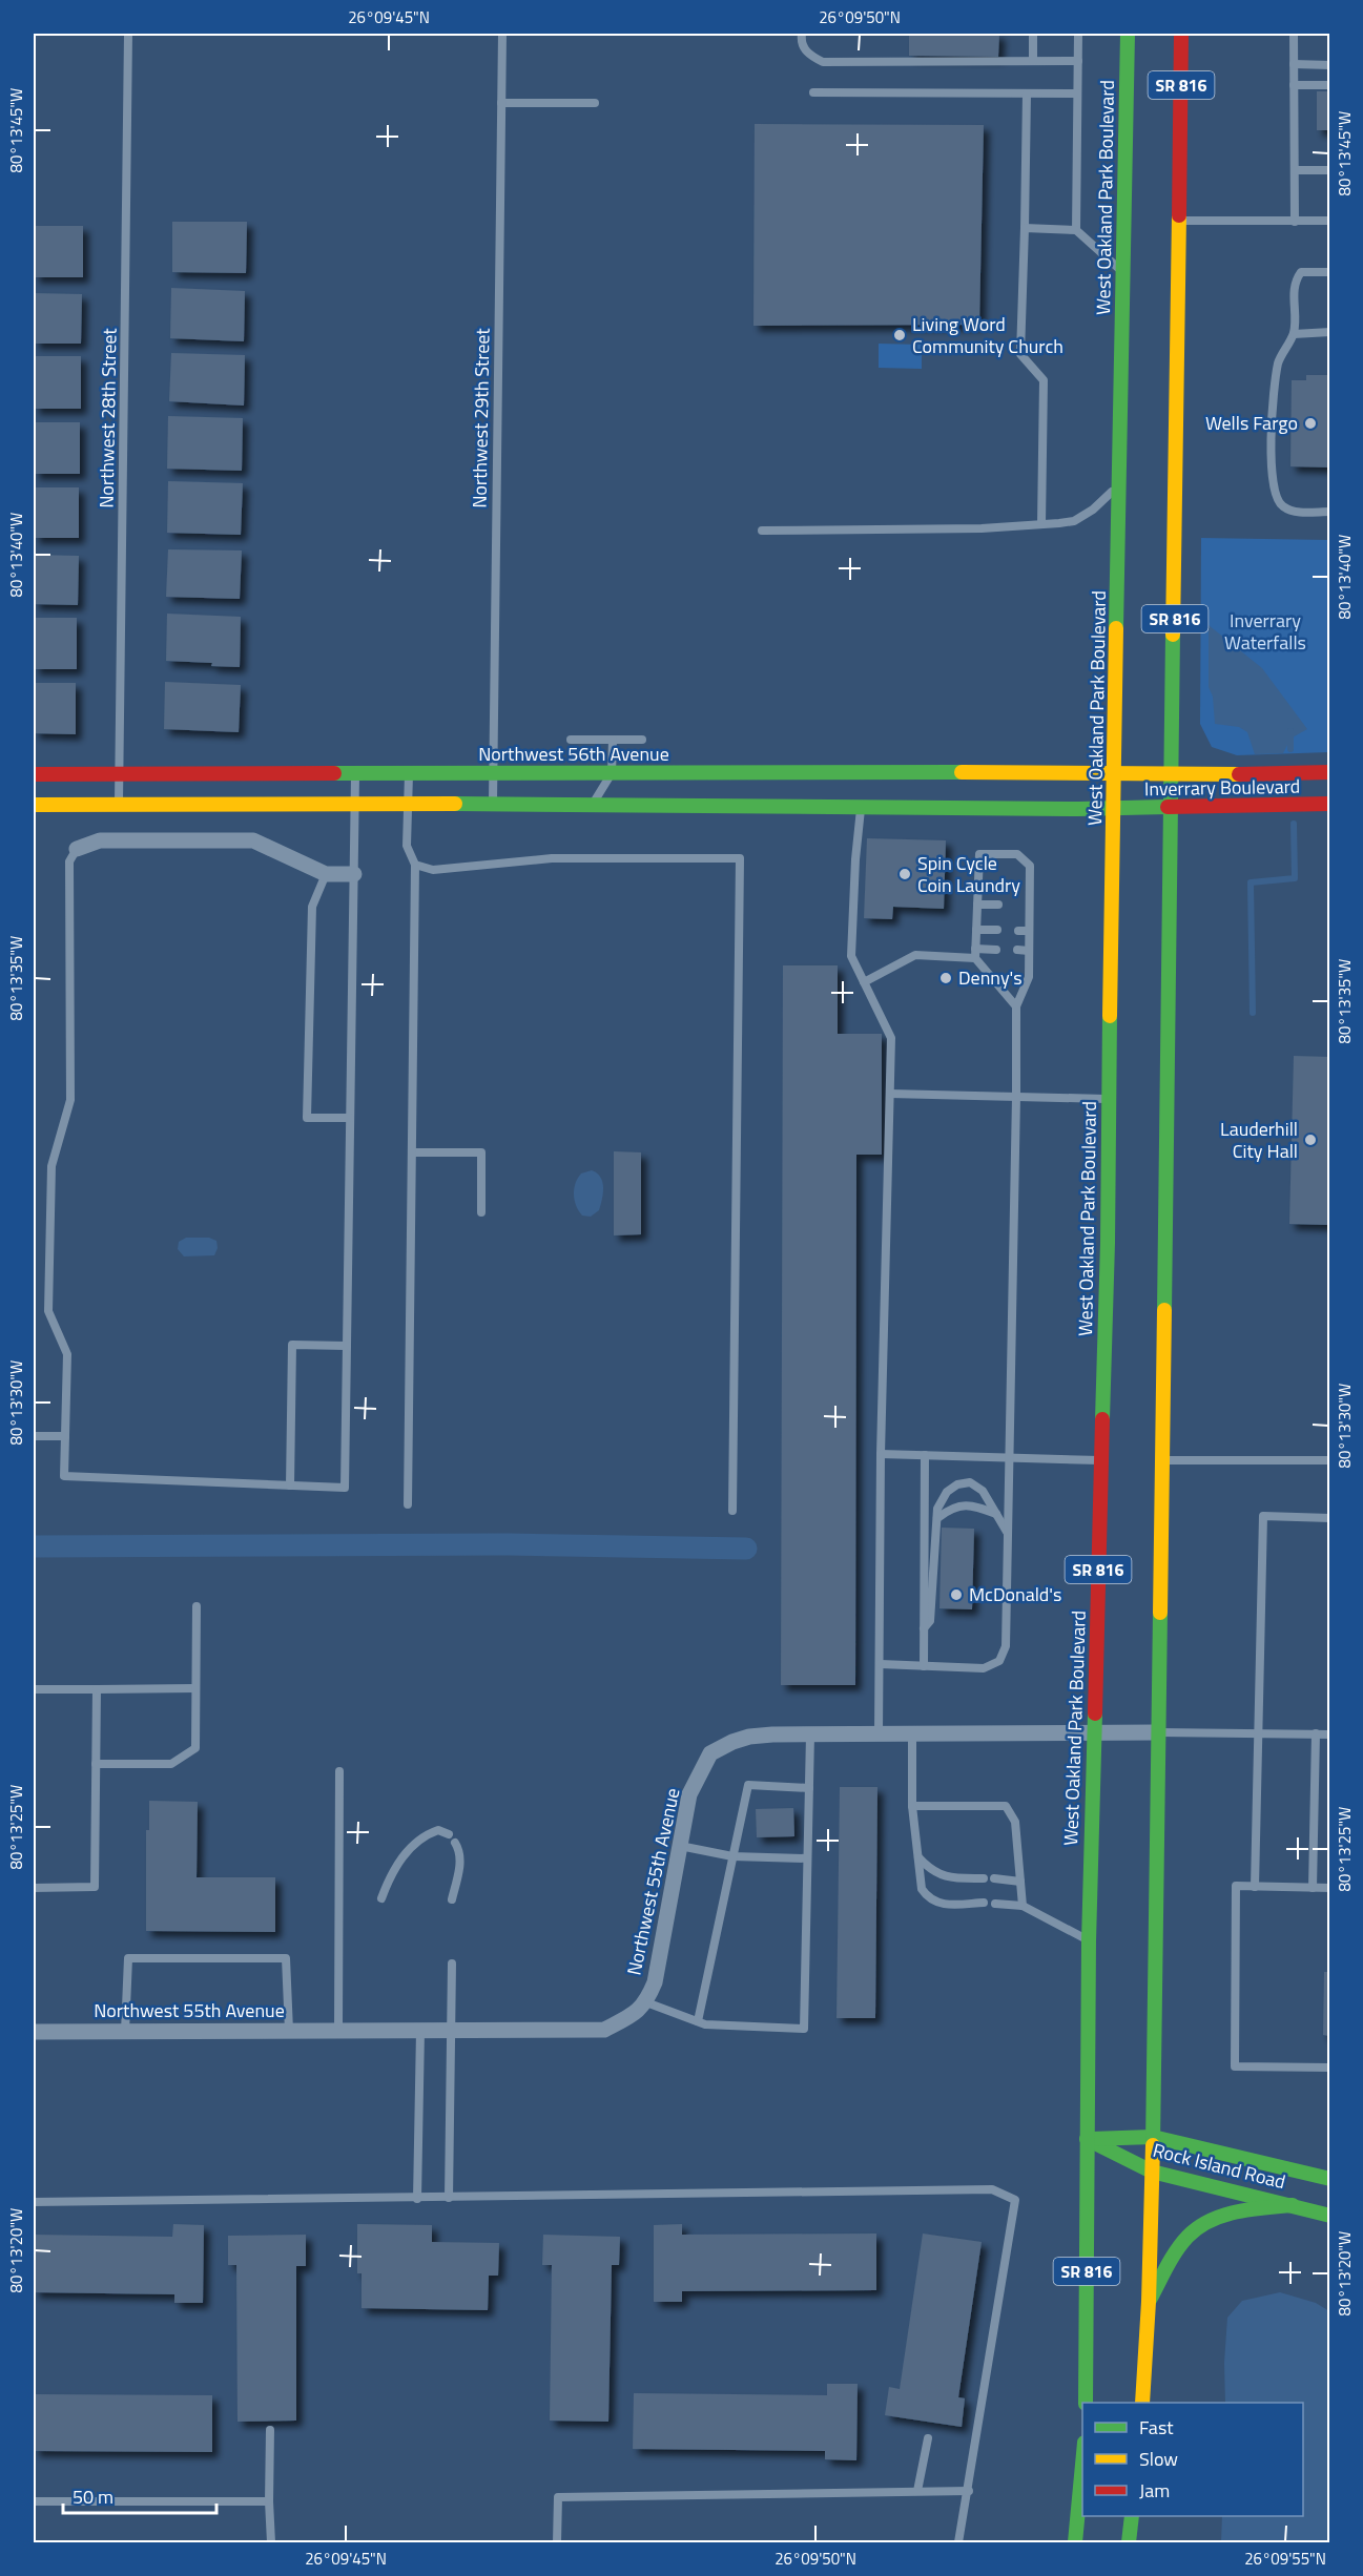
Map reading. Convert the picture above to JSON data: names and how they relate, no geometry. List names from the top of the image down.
{
  "streets": {
    "main road": [
      "SR 816",
      "West Oakland Park Boulevard",
      "Northwest 56th Avenue",
      "Inverrary Boulevard",
      "Rock Island Road"
    ],
    "street": ["Northwest 55th Avenue"],
    "lane": ["Northwest 28th Street", "Northwest 29th Street"]
  },
  "crossings": [
    ["SR 816", "Inverrary Boulevard"],
    ["SR 816", "Northwest 55th Avenue"],
    ["SR 816", "Rock Island Road"],
    ["West Oakland Park Boulevard", "Northwest 56th Avenue"],
    ["West Oakland Park Boulevard", "Inverrary Boulevard"],
    ["West Oakland Park Boulevard", "Northwest 55th Avenue"],
    ["West Oakland Park Boulevard", "Rock Island Road"],
    ["Northwest 28th Street", "Northwest 56th Avenue"],
    ["Northwest 29th Street", "Northwest 56th Avenue"],
    ["Northwest 56th Avenue", "Inverrary Boulevard"]
  ],
  "parks": ["Inverrary Waterfalls"],
  "places": [
    "Living Word Community Church",
    "Wells Fargo",
    "Spin Cycle Coin Laundry",
    "Denny's",
    "Lauderhill City Hall",
    "McDonald's"
  ],
  "legend": ["Fast", "Slow", "Jam"],
  "scale_bar": "50 m",
  "coordinates": [
    "26°09'45\"N",
    "26°09'50\"N",
    "80°13'45\"W",
    "80°13'40\"W",
    "80°13'35\"W",
    "80°13'30\"W",
    "80°13'25\"W",
    "80°13'20\"W",
    "26°09'55\"N"
  ]
}
